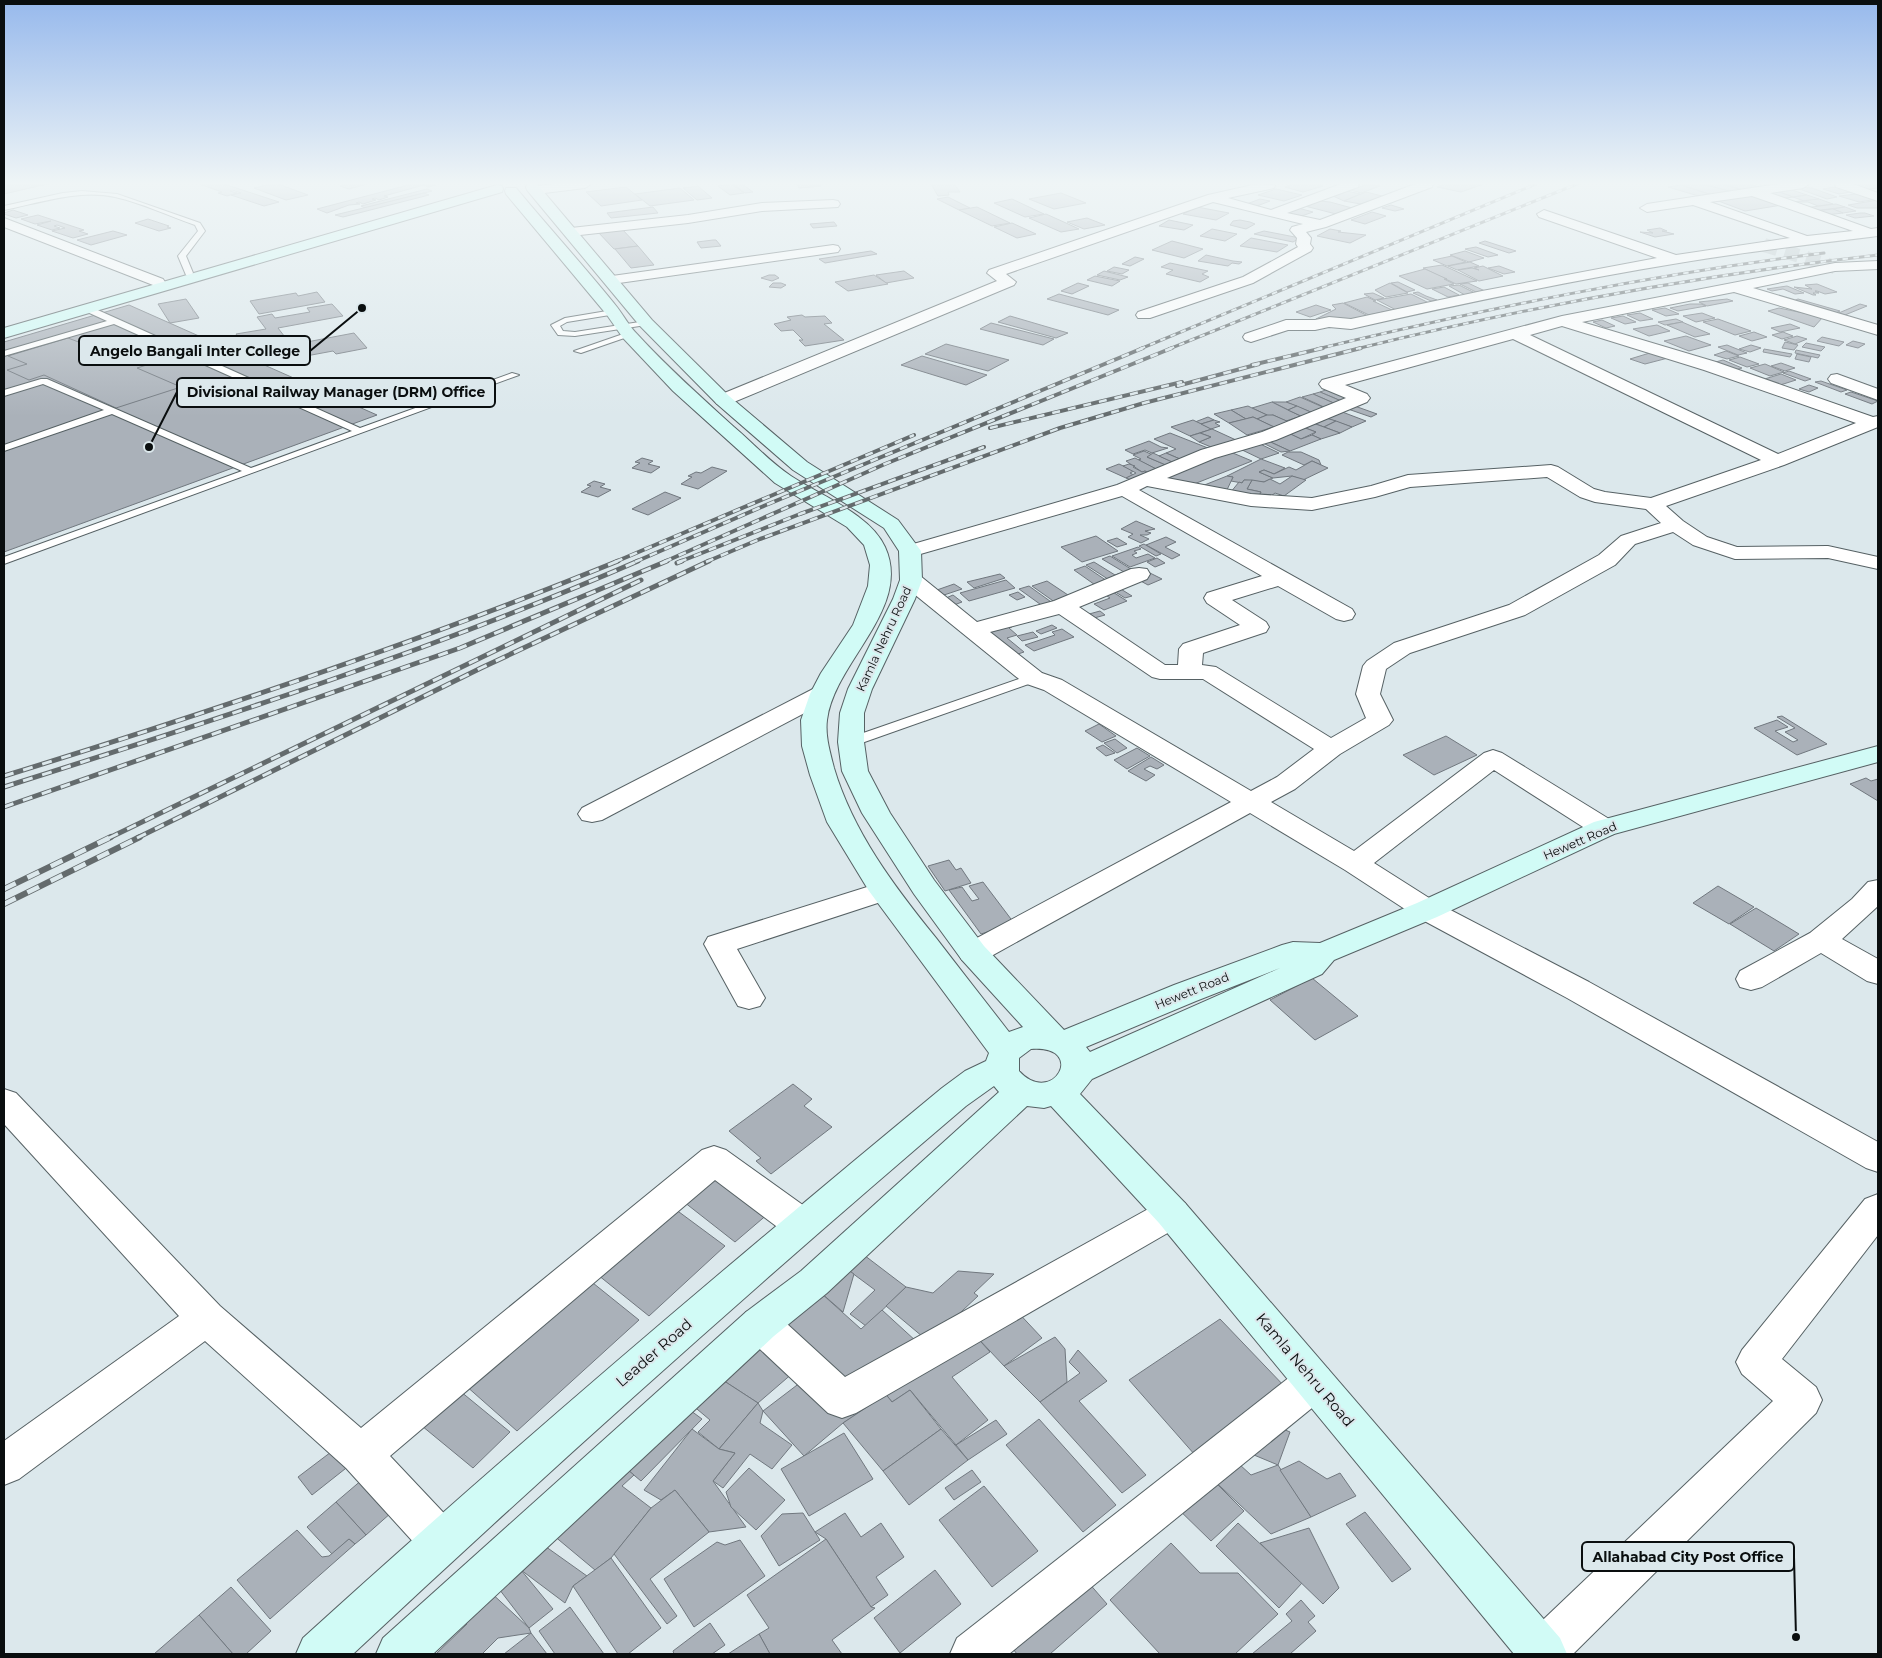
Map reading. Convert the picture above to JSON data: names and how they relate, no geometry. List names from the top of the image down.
{
  "streets": {
    "main road": ["Kamla Nehru Road", "Hewett Road", "Leader Road"]
  },
  "crossings": [
    ["Kamla Nehru Road", "Hewett Road"],
    ["Kamla Nehru Road", "Leader Road"],
    ["Hewett Road", "Leader Road"]
  ],
  "places": ["Angelo Bangali Inter College", "Divisional Railway Manager (DRM) Office", "Allahabad City Post Office"]
}
